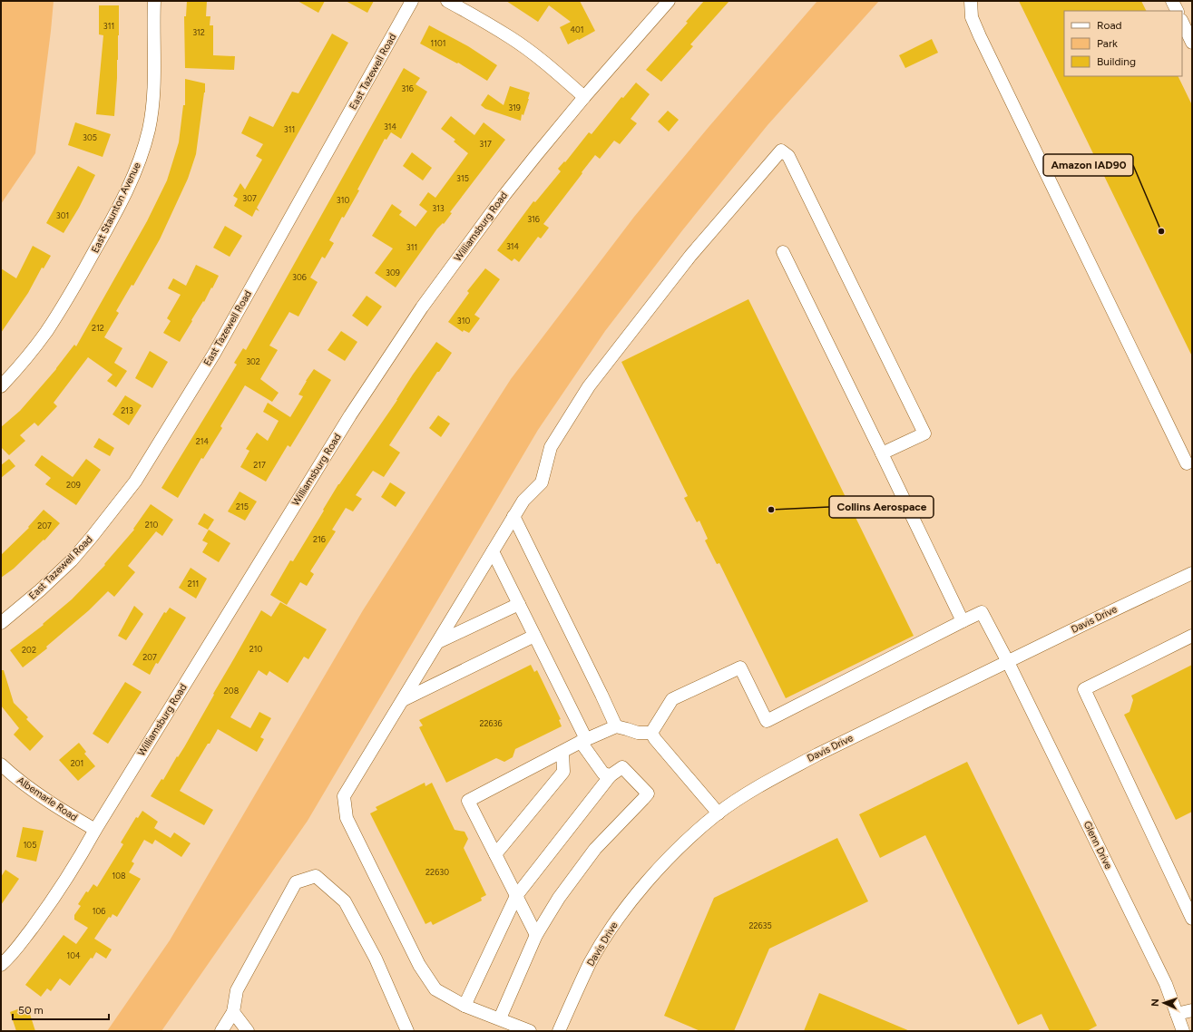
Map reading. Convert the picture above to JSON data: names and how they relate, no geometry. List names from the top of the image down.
{
  "streets": {
    "street": [
      "East Tazewell Road",
      "East Staunton Avenue",
      "Williamsburg Road",
      "Davis Drive",
      "Albemarle Road",
      "Glenn Drive"
    ]
  },
  "crossings": [
    ["Williamsburg Road", "Albemarle Road"],
    ["Davis Drive", "Glenn Drive"]
  ],
  "places": ["Amazon IAD90", "Collins Aerospace"],
  "house_numbers": [
    "311",
    "401",
    "312",
    "1101",
    "316",
    "319",
    "314",
    "311",
    "305",
    "317",
    "315",
    "307",
    "310",
    "313",
    "301",
    "316",
    "314",
    "311",
    "309",
    "306",
    "310",
    "212",
    "302",
    "213",
    "214",
    "217",
    "209",
    "215",
    "210",
    "207",
    "216",
    "211",
    "210",
    "202",
    "207",
    "208",
    "22636",
    "201",
    "105",
    "22630",
    "108",
    "106",
    "22635",
    "104"
  ],
  "legend": ["Road", "Park", "Building"],
  "scale_bar": "50 m",
  "north": "left"
}
